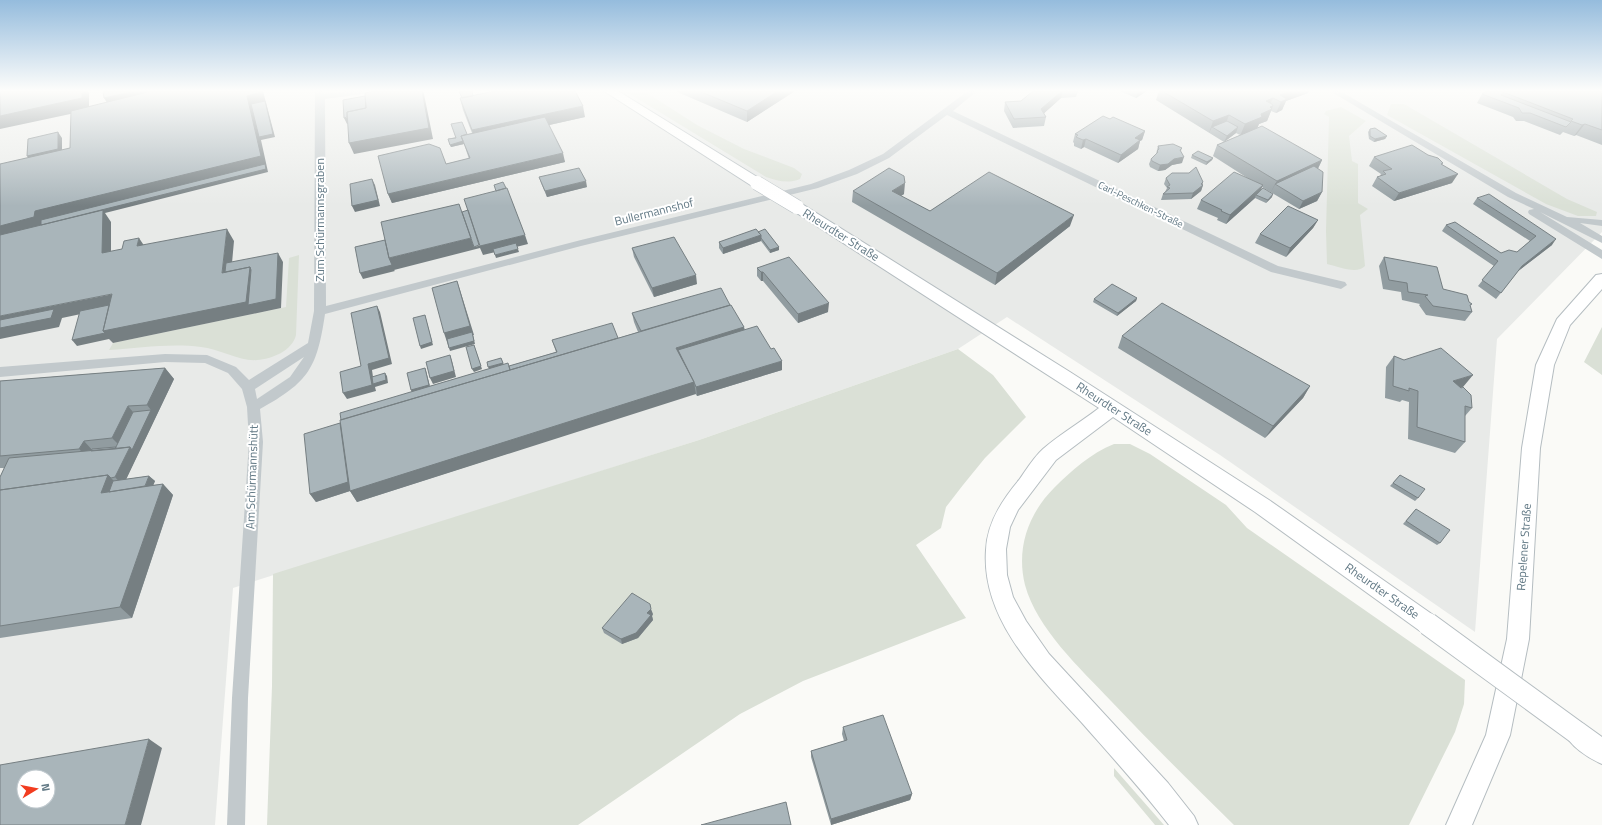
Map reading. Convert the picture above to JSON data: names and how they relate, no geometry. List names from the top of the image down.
{
  "streets": {
    "main road": ["Rheurdter Straße", "Repelener Straße"],
    "street": [
      "Carl-Peschken-Straße",
      "Bullermannshof",
      "Zum Schürmannsgraben",
      "Am Schürmannshütt"
    ]
  },
  "crossings": [
    ["Bullermannshof", "Zum Schürmannsgraben"],
    ["Zum Schürmannsgraben", "Am Schürmannshütt"]
  ],
  "north": "right"
}
